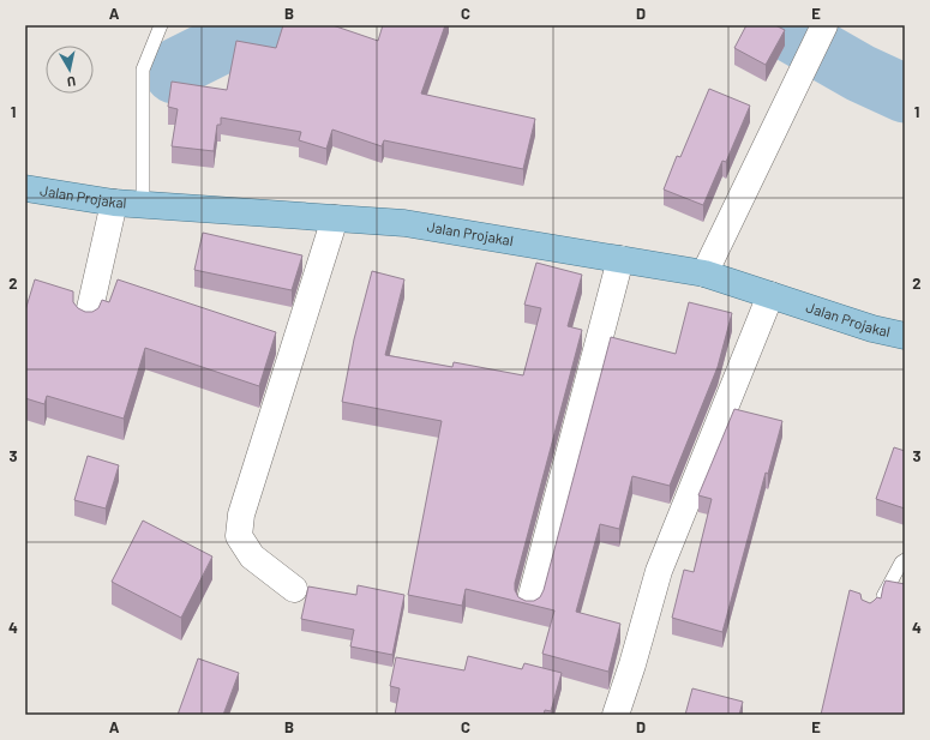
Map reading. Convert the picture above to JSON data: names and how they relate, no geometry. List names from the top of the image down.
{
  "streets": {
    "main road": ["Jalan Projakal"]
  },
  "north": "bottom",
  "grid": {
    "columns": [
      "A",
      "B",
      "C",
      "D",
      "E"
    ],
    "rows": [
      "1",
      "2",
      "3",
      "4"
    ]
  }
}
